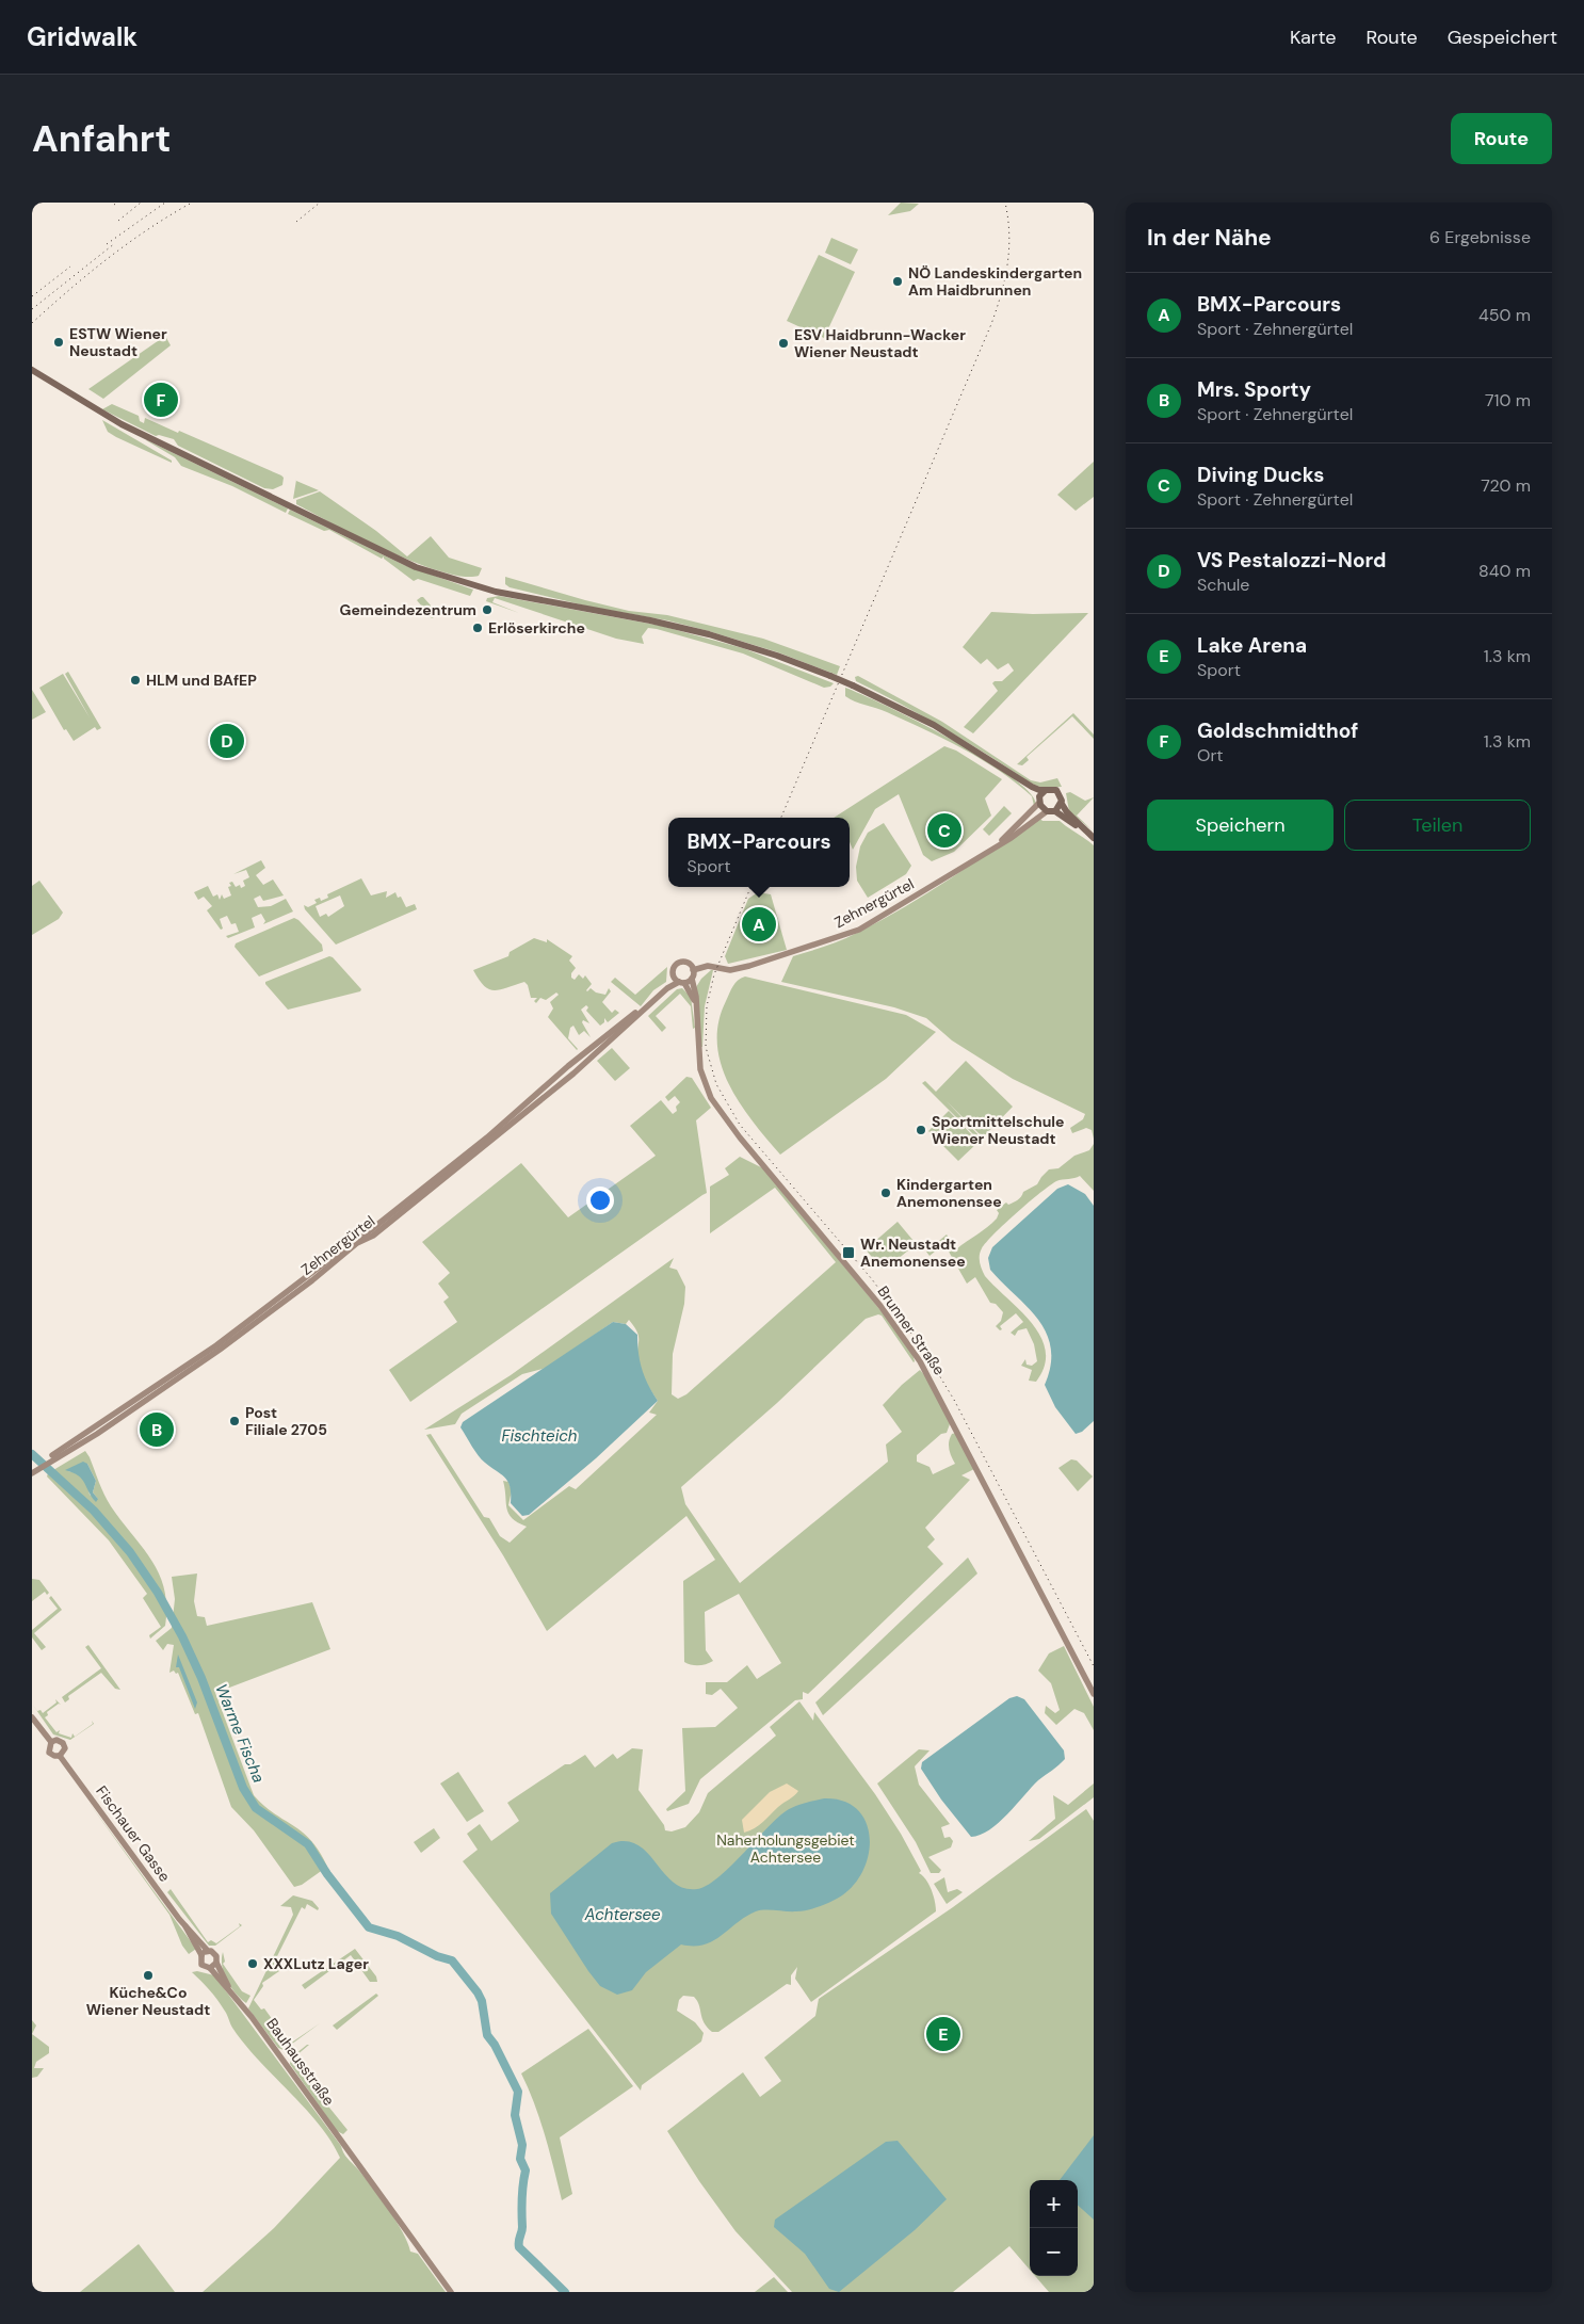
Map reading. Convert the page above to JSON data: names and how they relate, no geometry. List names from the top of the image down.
{
  "streets": {
    "main road": [
      "Zehnergürtel",
      "Brunner Straße",
      "Fischauer Gasse",
      "Bauhausstraße"
    ]
  },
  "crossings": [
    ["Zehnergürtel", "Brunner Straße"],
    ["Fischauer Gasse", "Bauhausstraße"]
  ],
  "water": ["Fischteich", "Warme Fischa", "Achtersee"],
  "parks": ["Naherholungsgebiet Achtersee"],
  "places": {
    "other": [
      "NÖ Landeskindergarten Am Haidbrunnen",
      "ESTW Wiener Neustadt",
      "ESV Haidbrunn-Wacker Wiener Neustadt",
      "Gemeindezentrum",
      "Erlöserkirche",
      "HLM und BAfEP",
      "Sportmittelschule Wiener Neustadt",
      "Kindergarten Anemonensee",
      "Post Filiale 2705",
      "XXXLutz Lager",
      "Küche&Co Wiener Neustadt"
    ],
    "transit": ["Wr. Neustadt Anemonensee"]
  },
  "page": {
    "header": "Gridwalk",
    "nav": ["Karte", "Route", "Gespeichert"],
    "buttons": [
      "Route",
      ["Speichern", "Teilen"]
    ],
    "title": "Anfahrt",
    "heading": ["In der Nähe", "6 Ergebnisse"],
    "list": [
      {
        "mark": "A",
        "name": "BMX-Parcours",
        "note": "Sport · Zehnergürtel",
        "value": "450 m"
      },
      {
        "mark": "B",
        "name": "Mrs. Sporty",
        "note": "Sport · Zehnergürtel",
        "value": "710 m"
      },
      {
        "mark": "C",
        "name": "Diving Ducks",
        "note": "Sport · Zehnergürtel",
        "value": "720 m"
      },
      {
        "mark": "D",
        "name": "VS Pestalozzi-Nord",
        "note": "Schule",
        "value": "840 m"
      },
      {
        "mark": "E",
        "name": "Lake Arena",
        "note": "Sport",
        "value": "1.3 km"
      },
      {
        "mark": "F",
        "name": "Goldschmidthof",
        "note": "Ort",
        "value": "1.3 km"
      }
    ],
    "pins": [
      "F",
      "D",
      "C",
      "A",
      "B",
      "E"
    ],
    "popup": ["BMX-Parcours", "Sport"],
    "map_buttons": ["+", "−"]
  }
}
